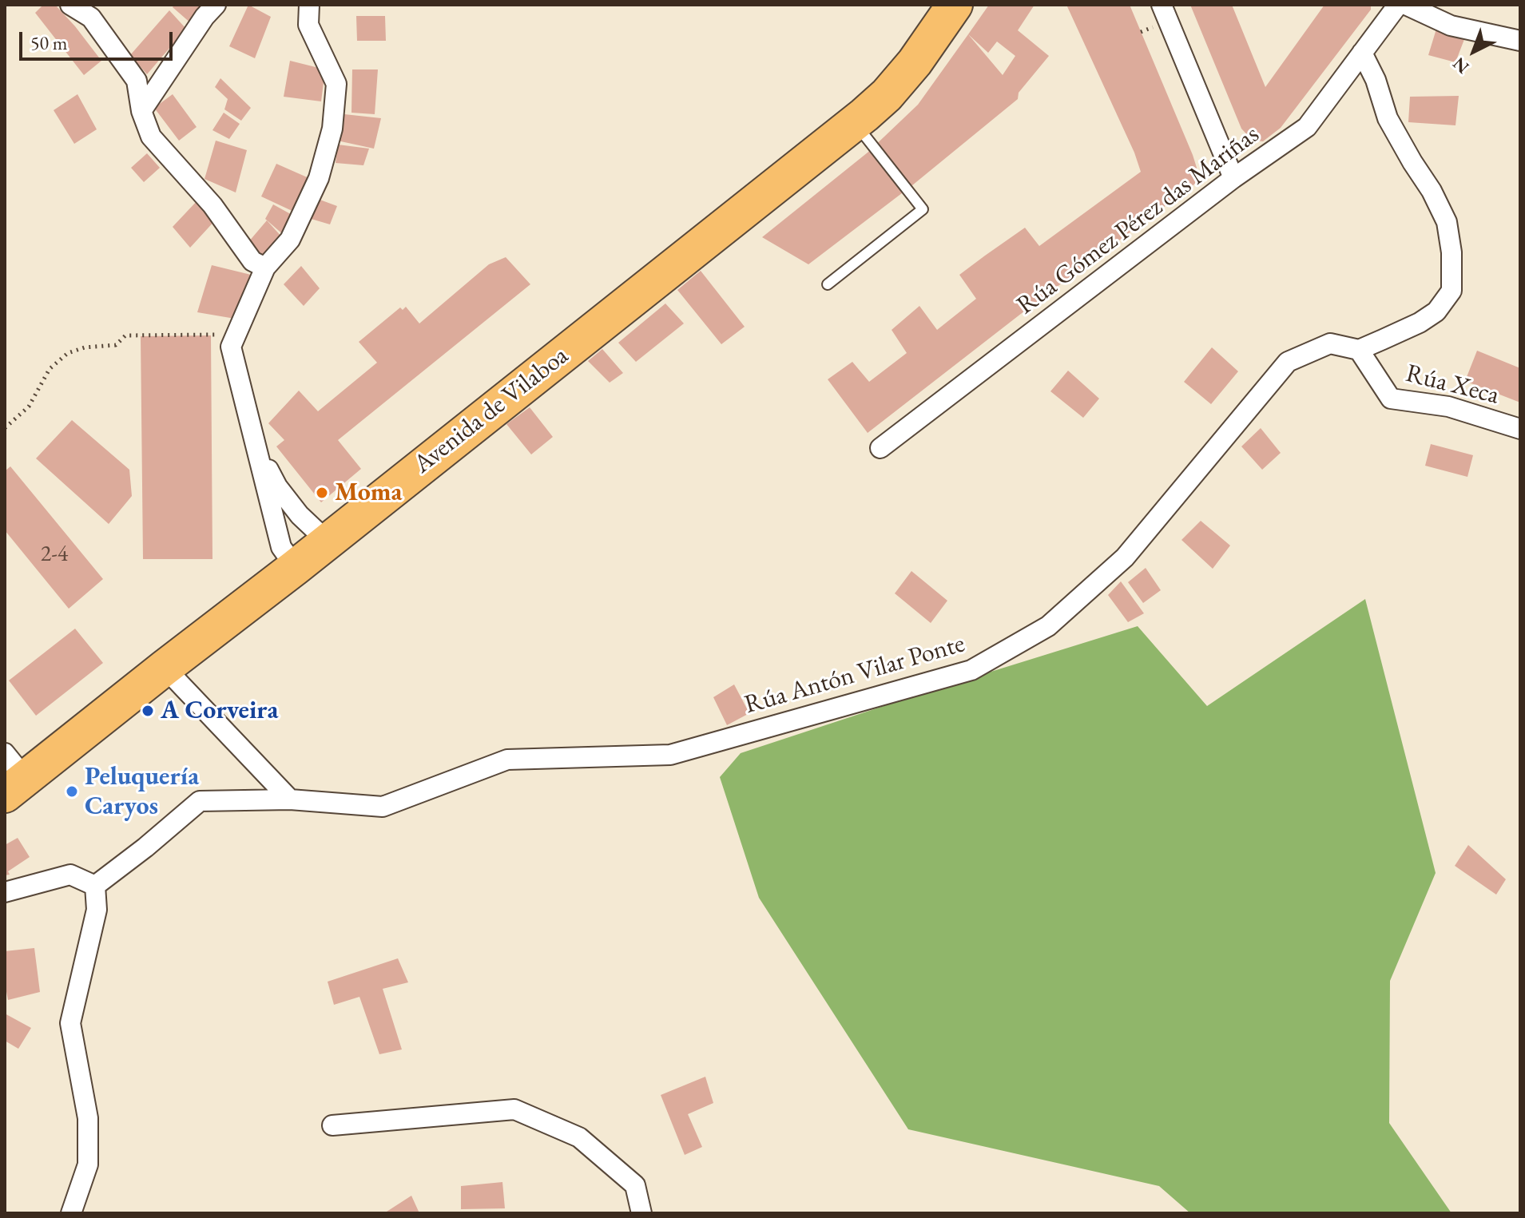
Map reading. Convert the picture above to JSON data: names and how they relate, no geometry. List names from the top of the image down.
{
  "streets": {
    "highway": ["Avenida de Vilaboa"],
    "street": ["Rúa Gómez Pérez das Mariñas", "Rúa Xeca", "Rúa Antón Vilar Ponte"]
  },
  "crossings": [
    ["Rúa Xeca", "Rúa Antón Vilar Ponte"]
  ],
  "places": ["Moma", "A Corveira", "Peluquería Caryos"],
  "house_numbers": ["2-4"],
  "scale_bar": "50 m",
  "north": "bottom left"
}
